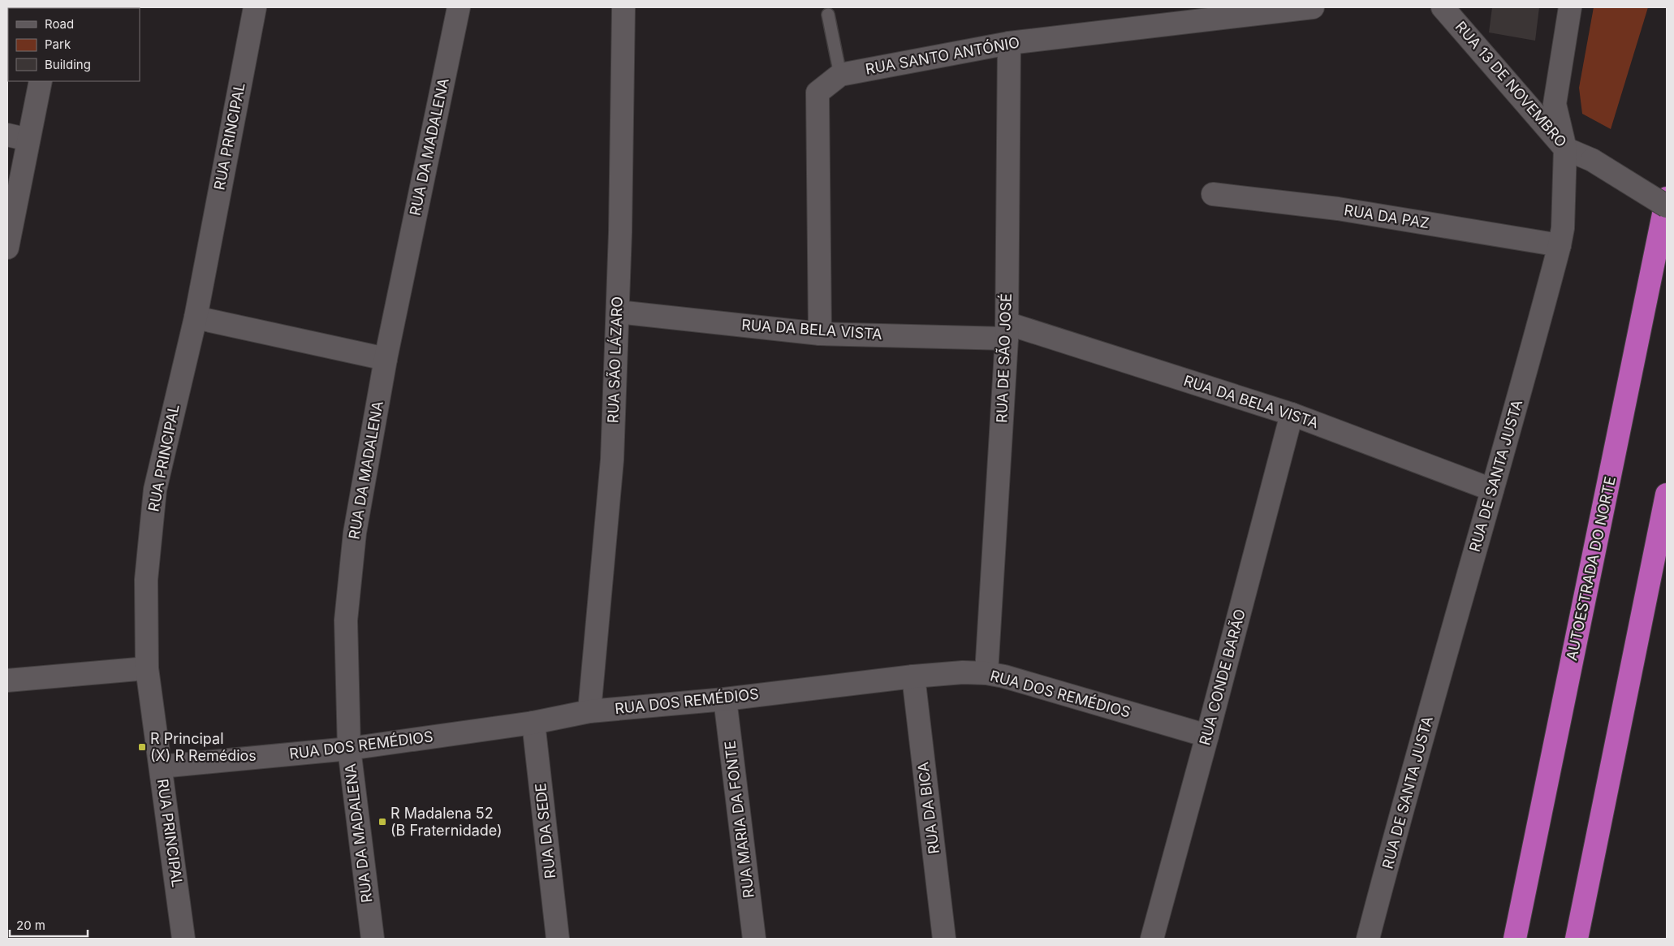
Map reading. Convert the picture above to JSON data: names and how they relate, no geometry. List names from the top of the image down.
{
  "streets": {
    "highway": ["AUTOESTRADA DO NORTE"],
    "street": [
      "RUA SANTO ANTÓNIO",
      "RUA 13 DE NOVEMBRO",
      "RUA PRINCIPAL",
      "RUA DA MADALENA",
      "RUA DA PAZ",
      "RUA DA BELA VISTA",
      "RUA DE SÃO JOSÉ",
      "RUA SÃO LÁZARO",
      "RUA DE SANTA JUSTA",
      "RUA CONDE BARÃO",
      "RUA DOS REMÉDIOS",
      "RUA DA BICA",
      "RUA MARIA DA FONTE",
      "RUA DA SEDE"
    ]
  },
  "crossings": [
    ["RUA SANTO ANTÓNIO", "RUA DA BELA VISTA"],
    ["RUA SANTO ANTÓNIO", "RUA DE SÃO JOSÉ"],
    ["RUA 13 DE NOVEMBRO", "RUA DE SANTA JUSTA"],
    ["RUA PRINCIPAL", "RUA DOS REMÉDIOS"],
    ["RUA DA MADALENA", "RUA DOS REMÉDIOS"],
    ["RUA DA PAZ", "RUA DE SANTA JUSTA"],
    ["RUA DA BELA VISTA", "RUA DE SÃO JOSÉ"],
    ["RUA DA BELA VISTA", "RUA SÃO LÁZARO"],
    ["RUA DA BELA VISTA", "RUA DE SANTA JUSTA"],
    ["RUA DA BELA VISTA", "RUA CONDE BARÃO"],
    ["RUA DE SÃO JOSÉ", "RUA DOS REMÉDIOS"],
    ["RUA SÃO LÁZARO", "RUA DOS REMÉDIOS"],
    ["RUA CONDE BARÃO", "RUA DOS REMÉDIOS"],
    ["RUA DOS REMÉDIOS", "RUA DA BICA"],
    ["RUA DOS REMÉDIOS", "RUA MARIA DA FONTE"],
    ["RUA DOS REMÉDIOS", "RUA DA SEDE"]
  ],
  "places": {
    "transit": ["R Principal (X) R Remédios", "R Madalena 52 (B Fraternidade)"]
  },
  "legend": ["Road", "Park", "Building"],
  "scale_bar": "20 m"
}
